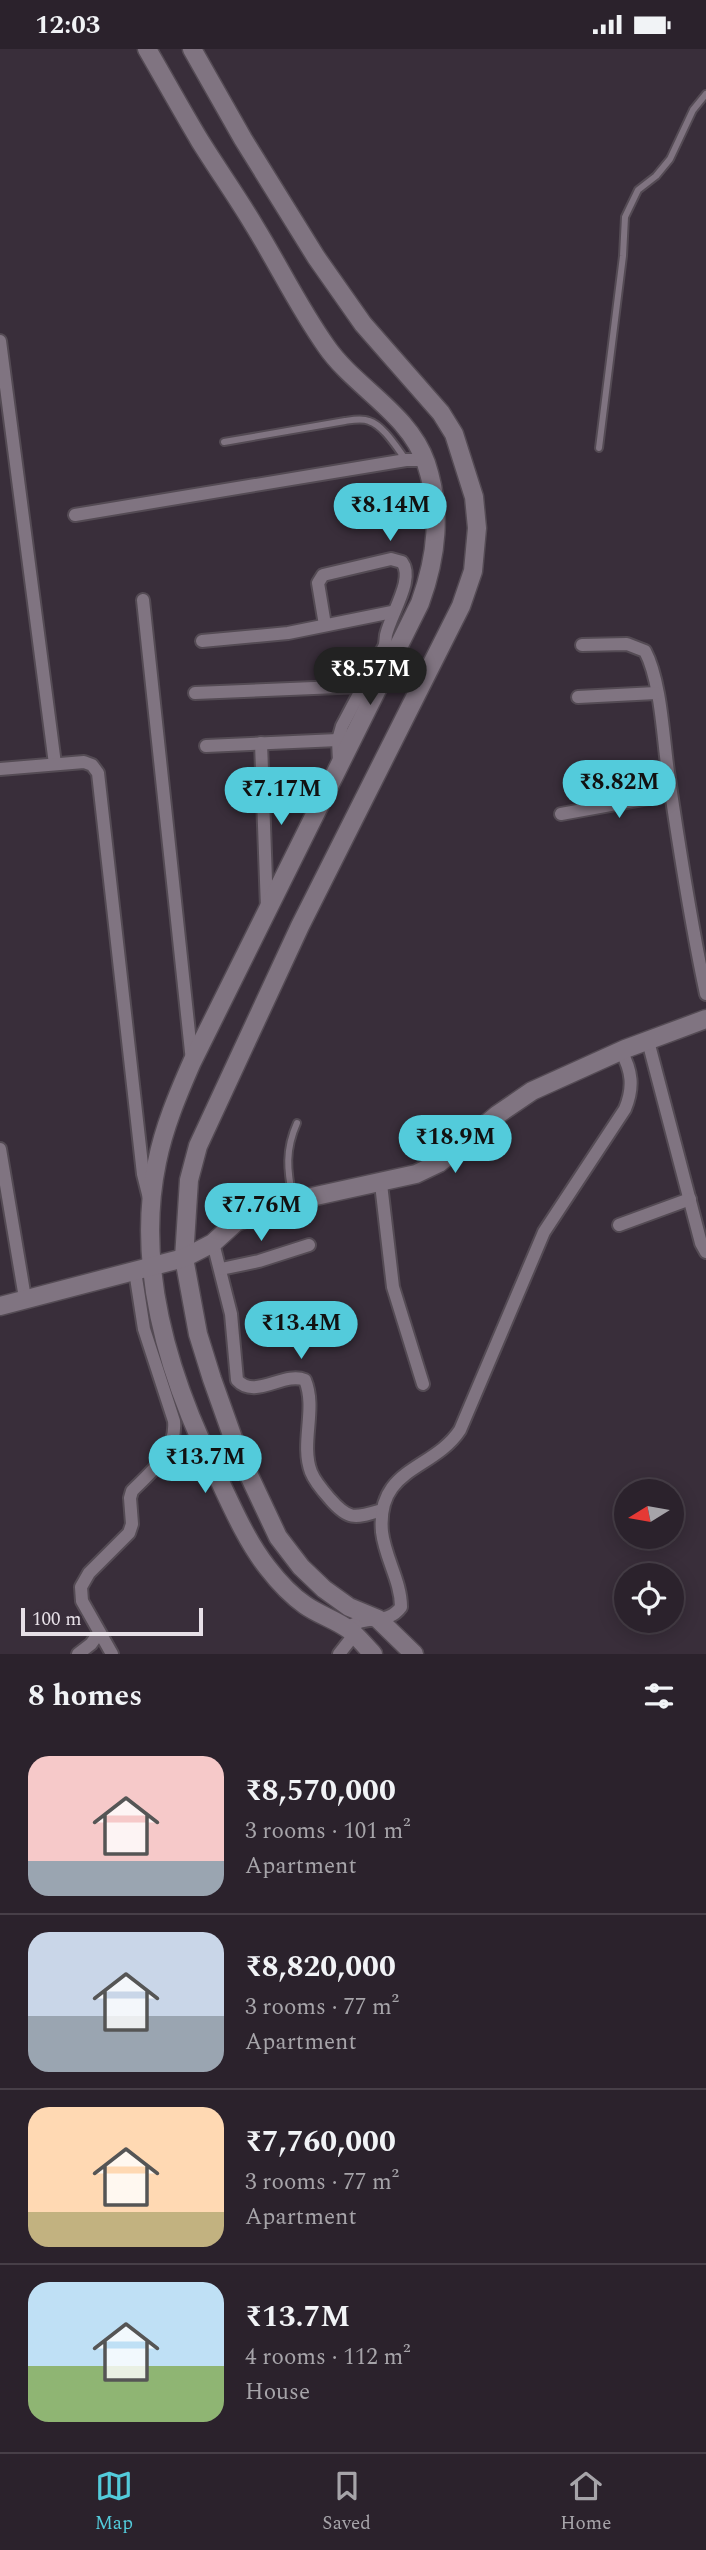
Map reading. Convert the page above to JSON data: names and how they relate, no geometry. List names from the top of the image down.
{
  "scale_bar": "100 m",
  "north": "left",
  "page": {
    "status": "12:03",
    "price": [
      "₹8.14M",
      "₹8.57M",
      "₹8.82M",
      "₹7.17M",
      "₹18.9M",
      "₹7.76M",
      "₹13.4M",
      "₹13.7M"
    ],
    "scale": "100 m",
    "heading": "8 homes",
    "list": [
      {
        "name": "₹8,570,000",
        "note": "3 rooms · 101 m² · Apartment"
      },
      {
        "name": "₹8,820,000",
        "note": "3 rooms · 77 m² · Apartment"
      },
      {
        "name": "₹7,760,000",
        "note": "3 rooms · 77 m² · Apartment"
      },
      {
        "name": "₹13.7M",
        "note": "4 rooms · 112 m² · House"
      }
    ],
    "tabs": ["Map", "Saved", "Home"]
  }
}
